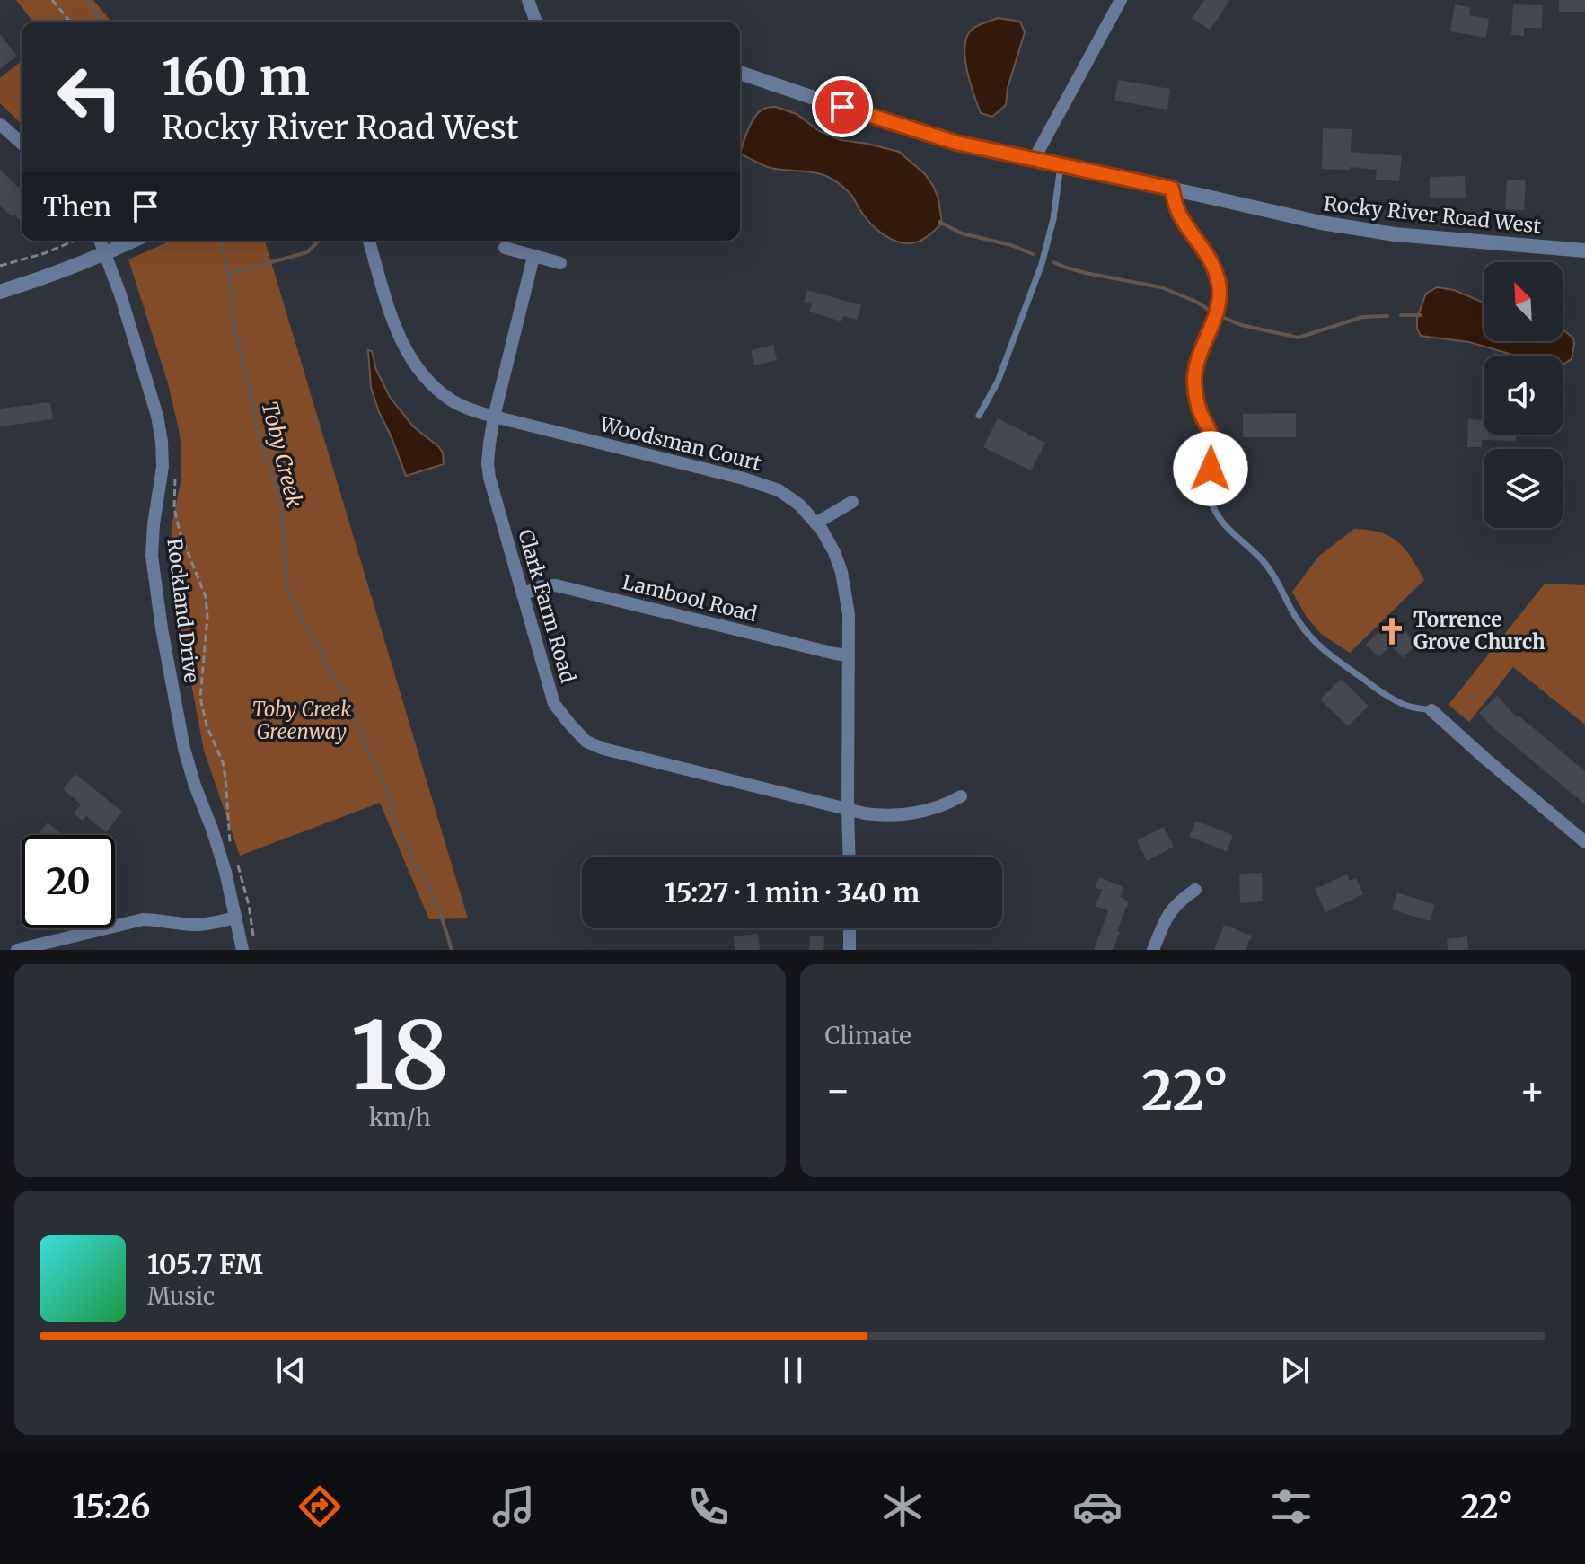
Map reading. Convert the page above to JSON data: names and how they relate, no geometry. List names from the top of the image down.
{
  "streets": {
    "street": [
      "Rocky River Road West",
      "Woodsman Court",
      "Lambool Road",
      "Clark Farm Road",
      "Rockland Drive"
    ]
  },
  "crossings": [
    ["Woodsman Court", "Lambool Road"],
    ["Woodsman Court", "Clark Farm Road"],
    ["Lambool Road", "Clark Farm Road"]
  ],
  "water": ["Toby Creek"],
  "parks": ["Toby Creek Greenway"],
  "places": {
    "church": ["Torrence Grove Church"]
  },
  "north": "top left",
  "page": {
    "turn": ["160 m", "Rocky River Road West"],
    "then": "Then",
    "limit": "20",
    "trip": "15:27 · 1 min · 340 m",
    "tile": [
      ["18", "km/h"],
      "Climate"
    ],
    "heat": ["−", "22°", "+"],
    "song": ["105.7 FM", "Music"],
    "tabs": ["15:26", "22°"]
  }
}
